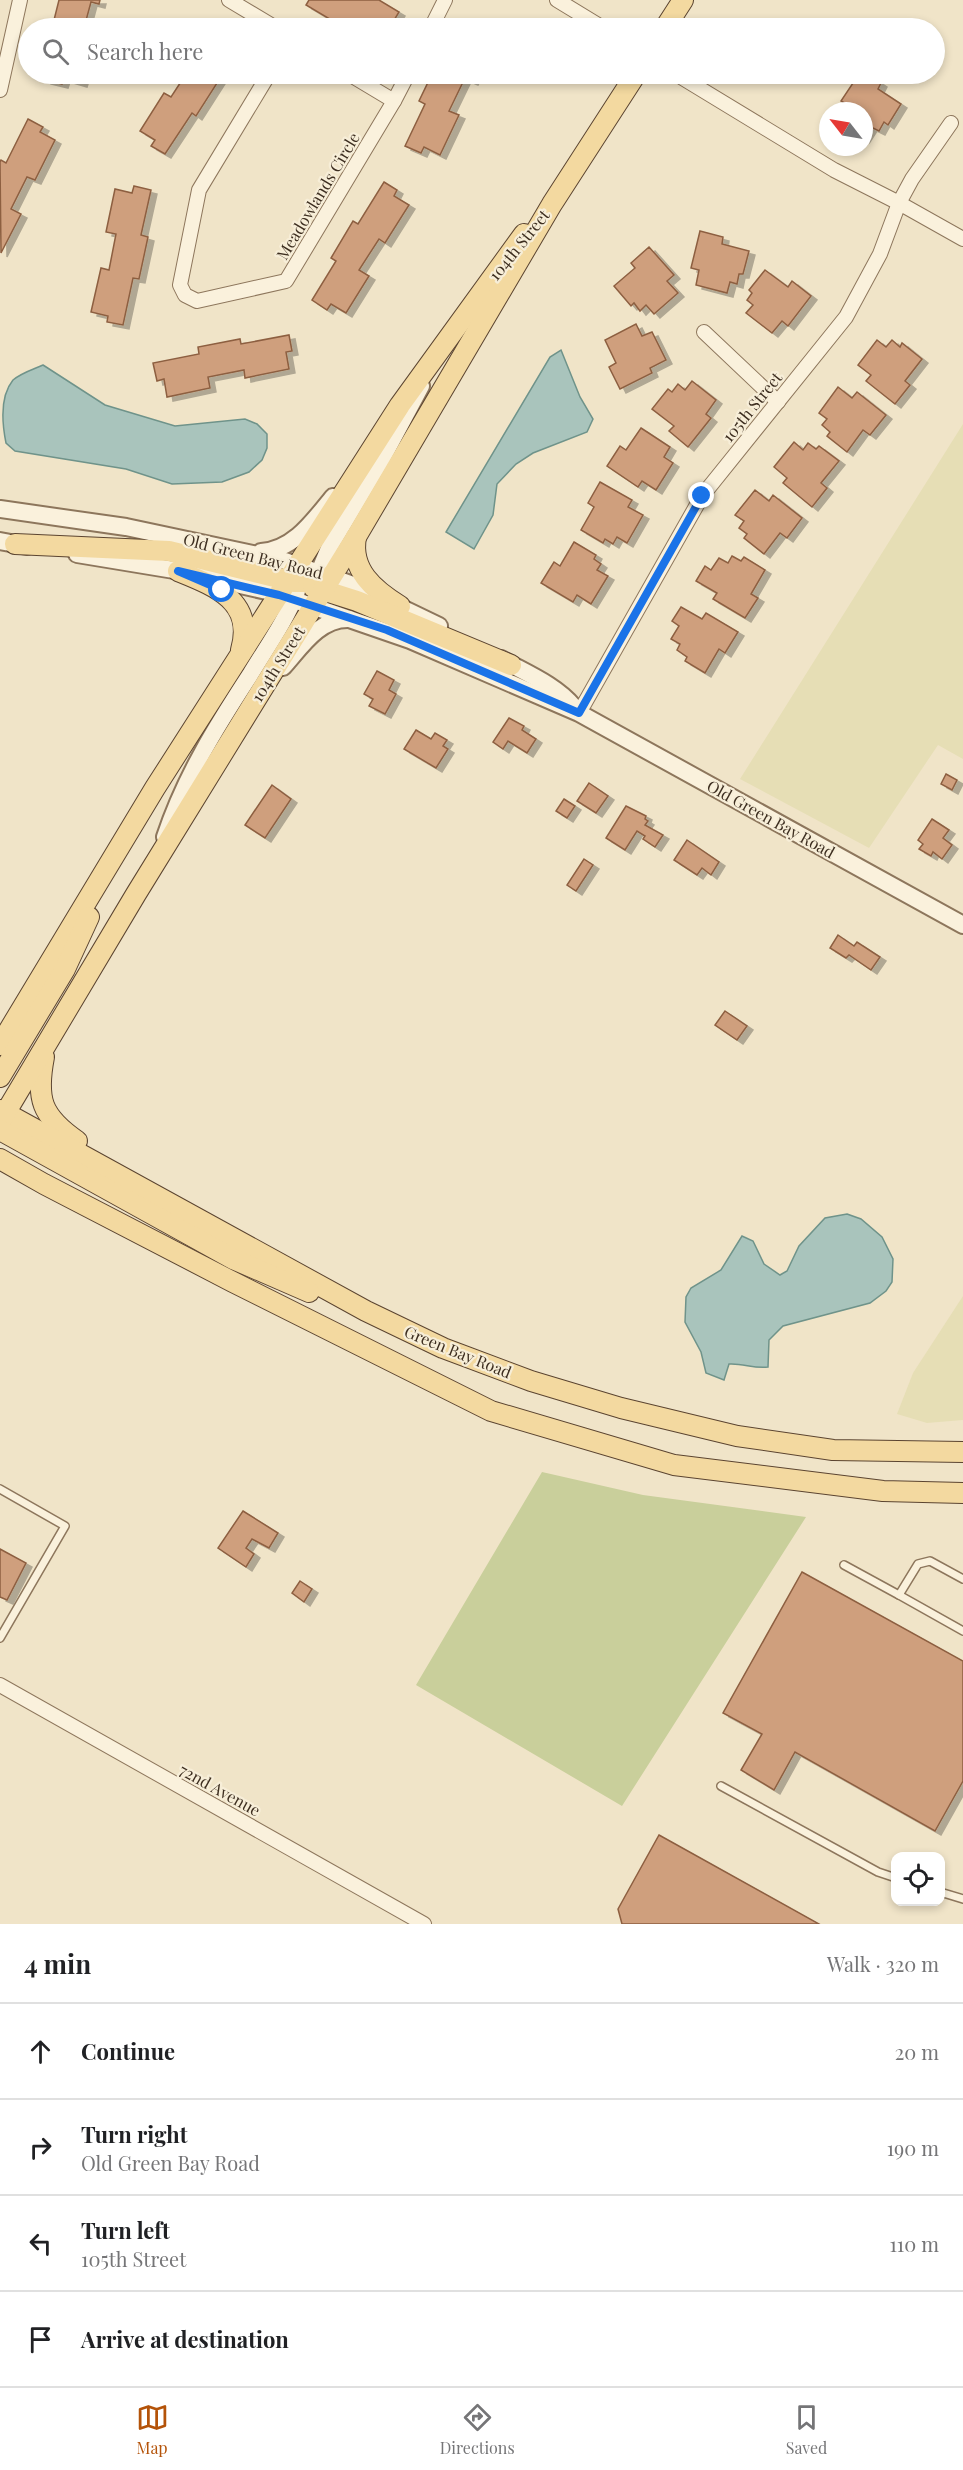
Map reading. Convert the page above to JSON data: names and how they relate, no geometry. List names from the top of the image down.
{
  "streets": {
    "main road": ["104th Street", "Green Bay Road"],
    "street": [
      "Meadowlands Circle",
      "105th Street",
      "Old Green Bay Road",
      "72nd Avenue"
    ]
  },
  "crossings": [
    ["104th Street", "Old Green Bay Road"],
    ["104th Street", "Green Bay Road"],
    ["105th Street", "Old Green Bay Road"]
  ],
  "north": "top left",
  "page": {
    "search": "Search here",
    "heading": ["4 min", "Walk · 320 m"],
    "list": [
      ["Continue", "20 m"],
      ["Turn right", "Old Green Bay Road", "190 m"],
      ["Turn left", "105th Street", "110 m"],
      "Arrive at destination"
    ],
    "nav": ["Map", "Directions", "Saved"]
  }
}
